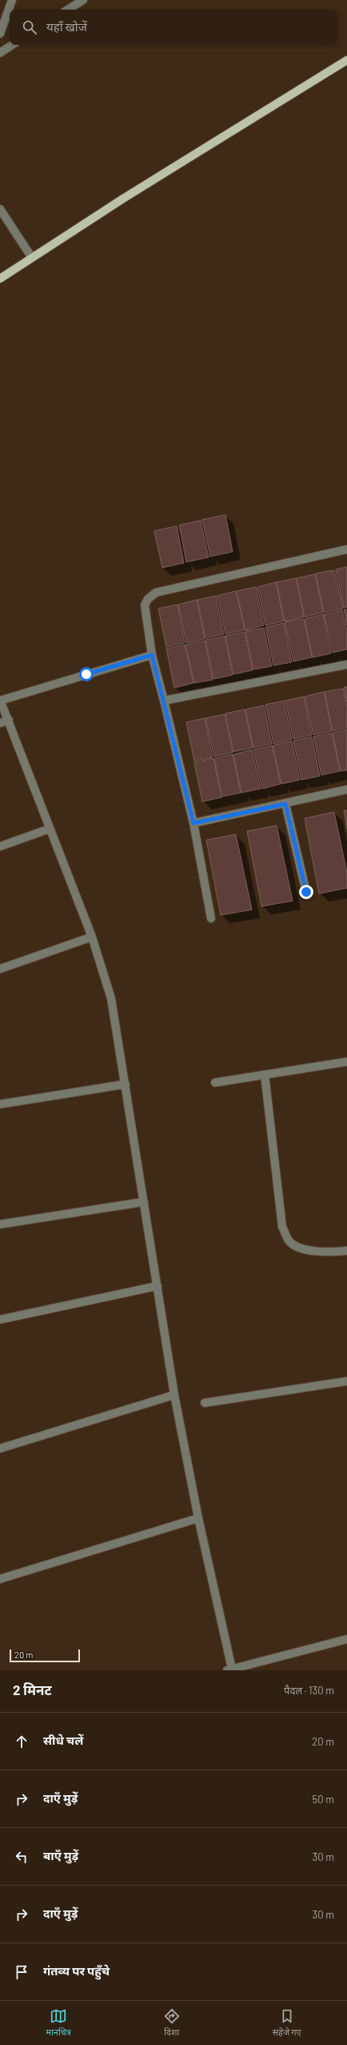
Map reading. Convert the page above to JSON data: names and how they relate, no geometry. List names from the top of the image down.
{
  "scale_bar": "20 m",
  "page": {
    "search": "यहाँ खोजें",
    "scale": "20 m",
    "heading": ["2 मिनट", "पैदल · 130 m"],
    "list": [
      ["सीधे चलें", "20 m"],
      ["दाएँ मुड़ें", "50 m"],
      ["बाएँ मुड़ें", "30 m"],
      ["दाएँ मुड़ें", "30 m"],
      "गंतव्य पर पहुँचे"
    ],
    "nav": ["मानचित्र", "दिशा", "सहेजे गए"]
  }
}
